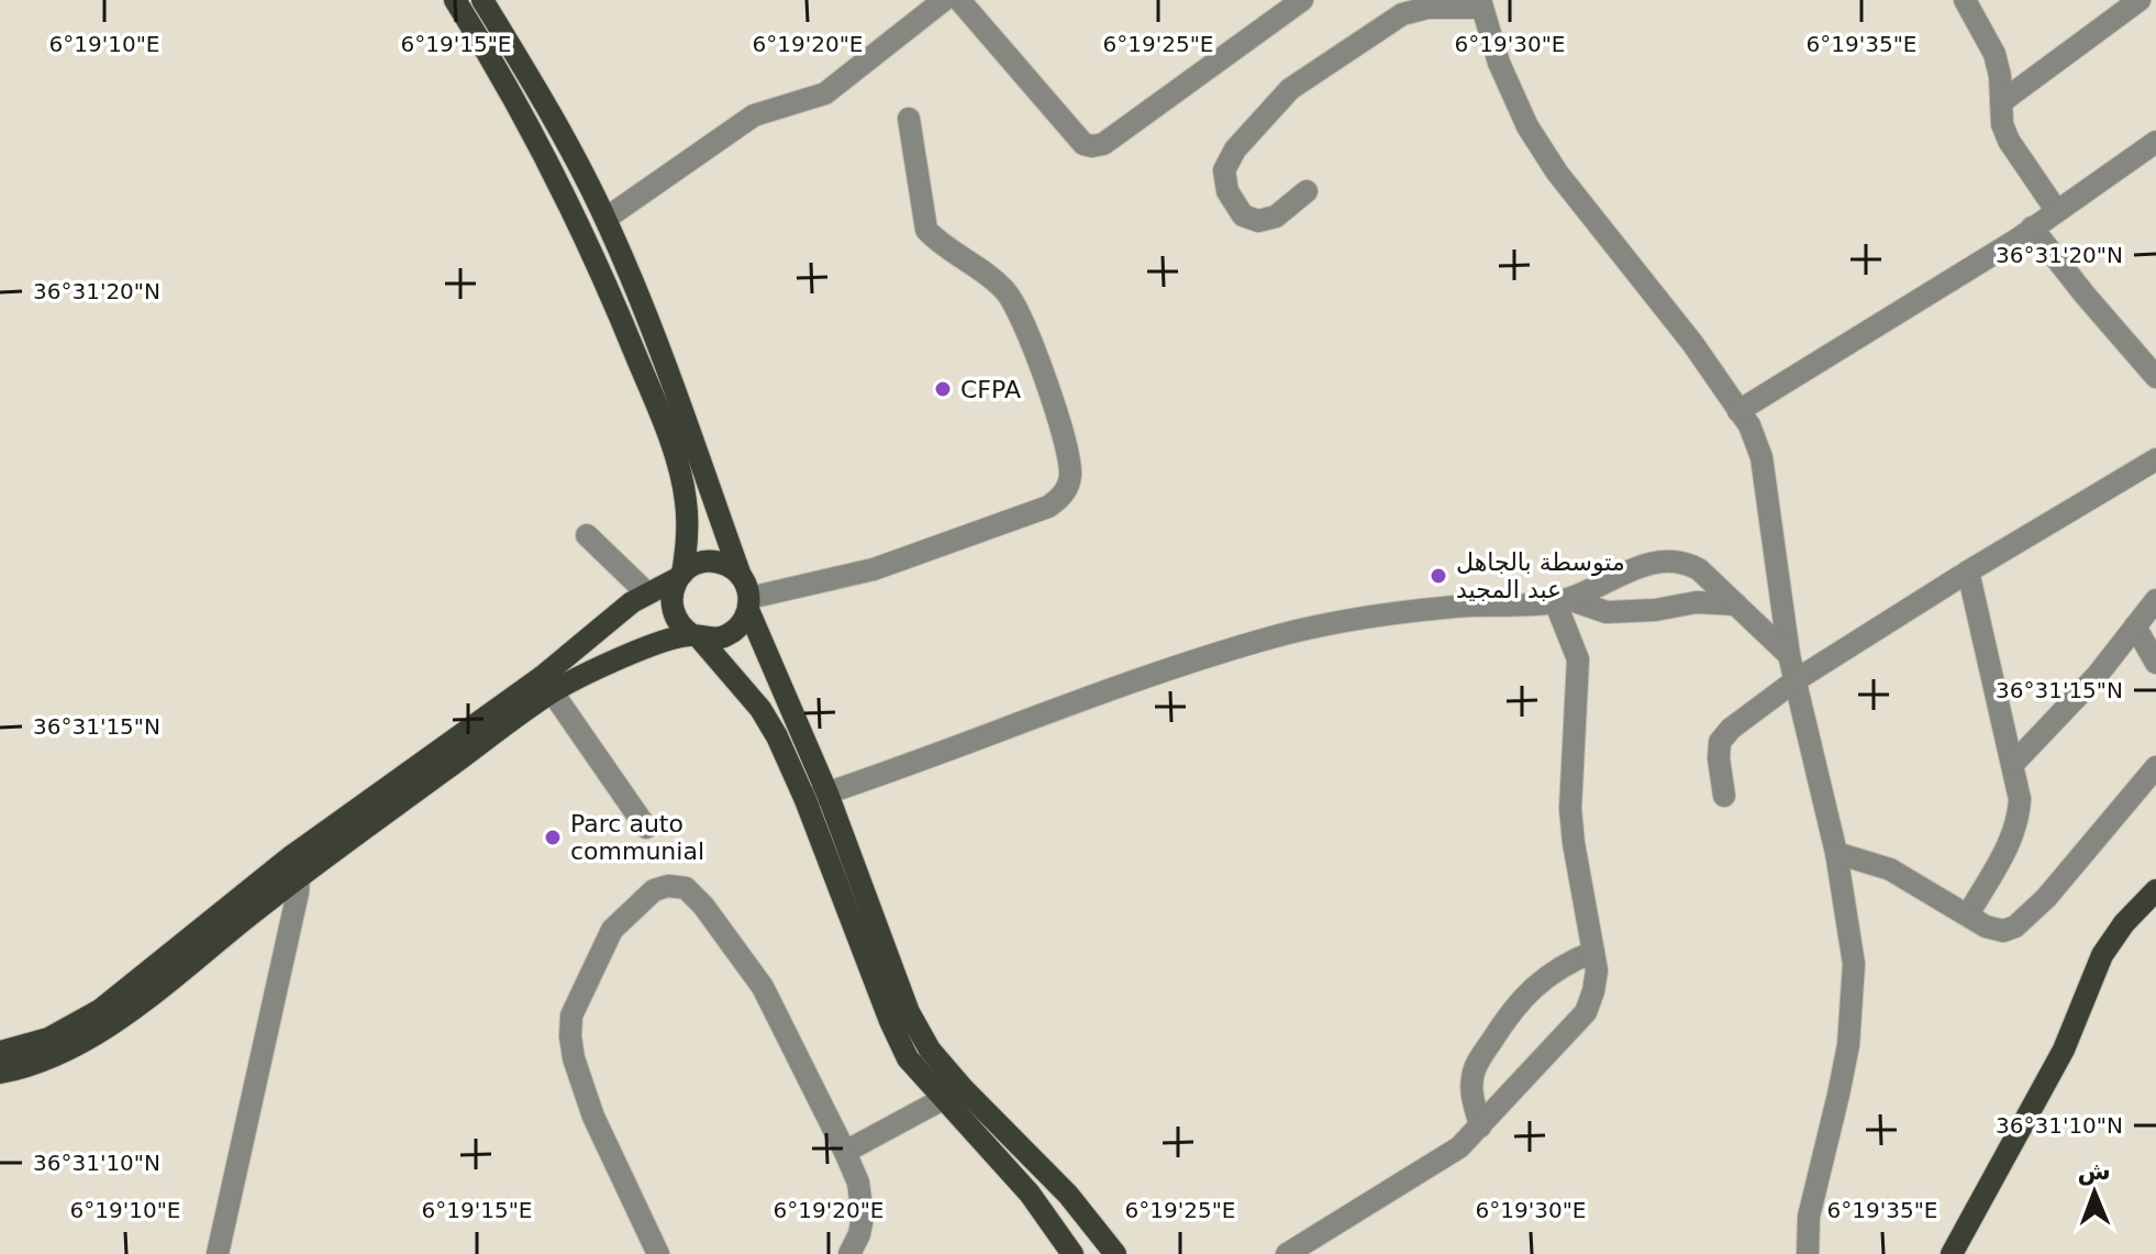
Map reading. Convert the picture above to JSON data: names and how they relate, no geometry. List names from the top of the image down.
{
  "places": ["CFPA", "متوسطة بالجاهل عبد المجيد", "Parc auto communial"],
  "north": "top",
  "coordinates": [
    "6°19'10\"E",
    "6°19'15\"E",
    "6°19'20\"E",
    "6°19'25\"E",
    "6°19'30\"E",
    "6°19'35\"E",
    "36°31'20\"N",
    "36°31'15\"N",
    "36°31'10\"N"
  ]
}
